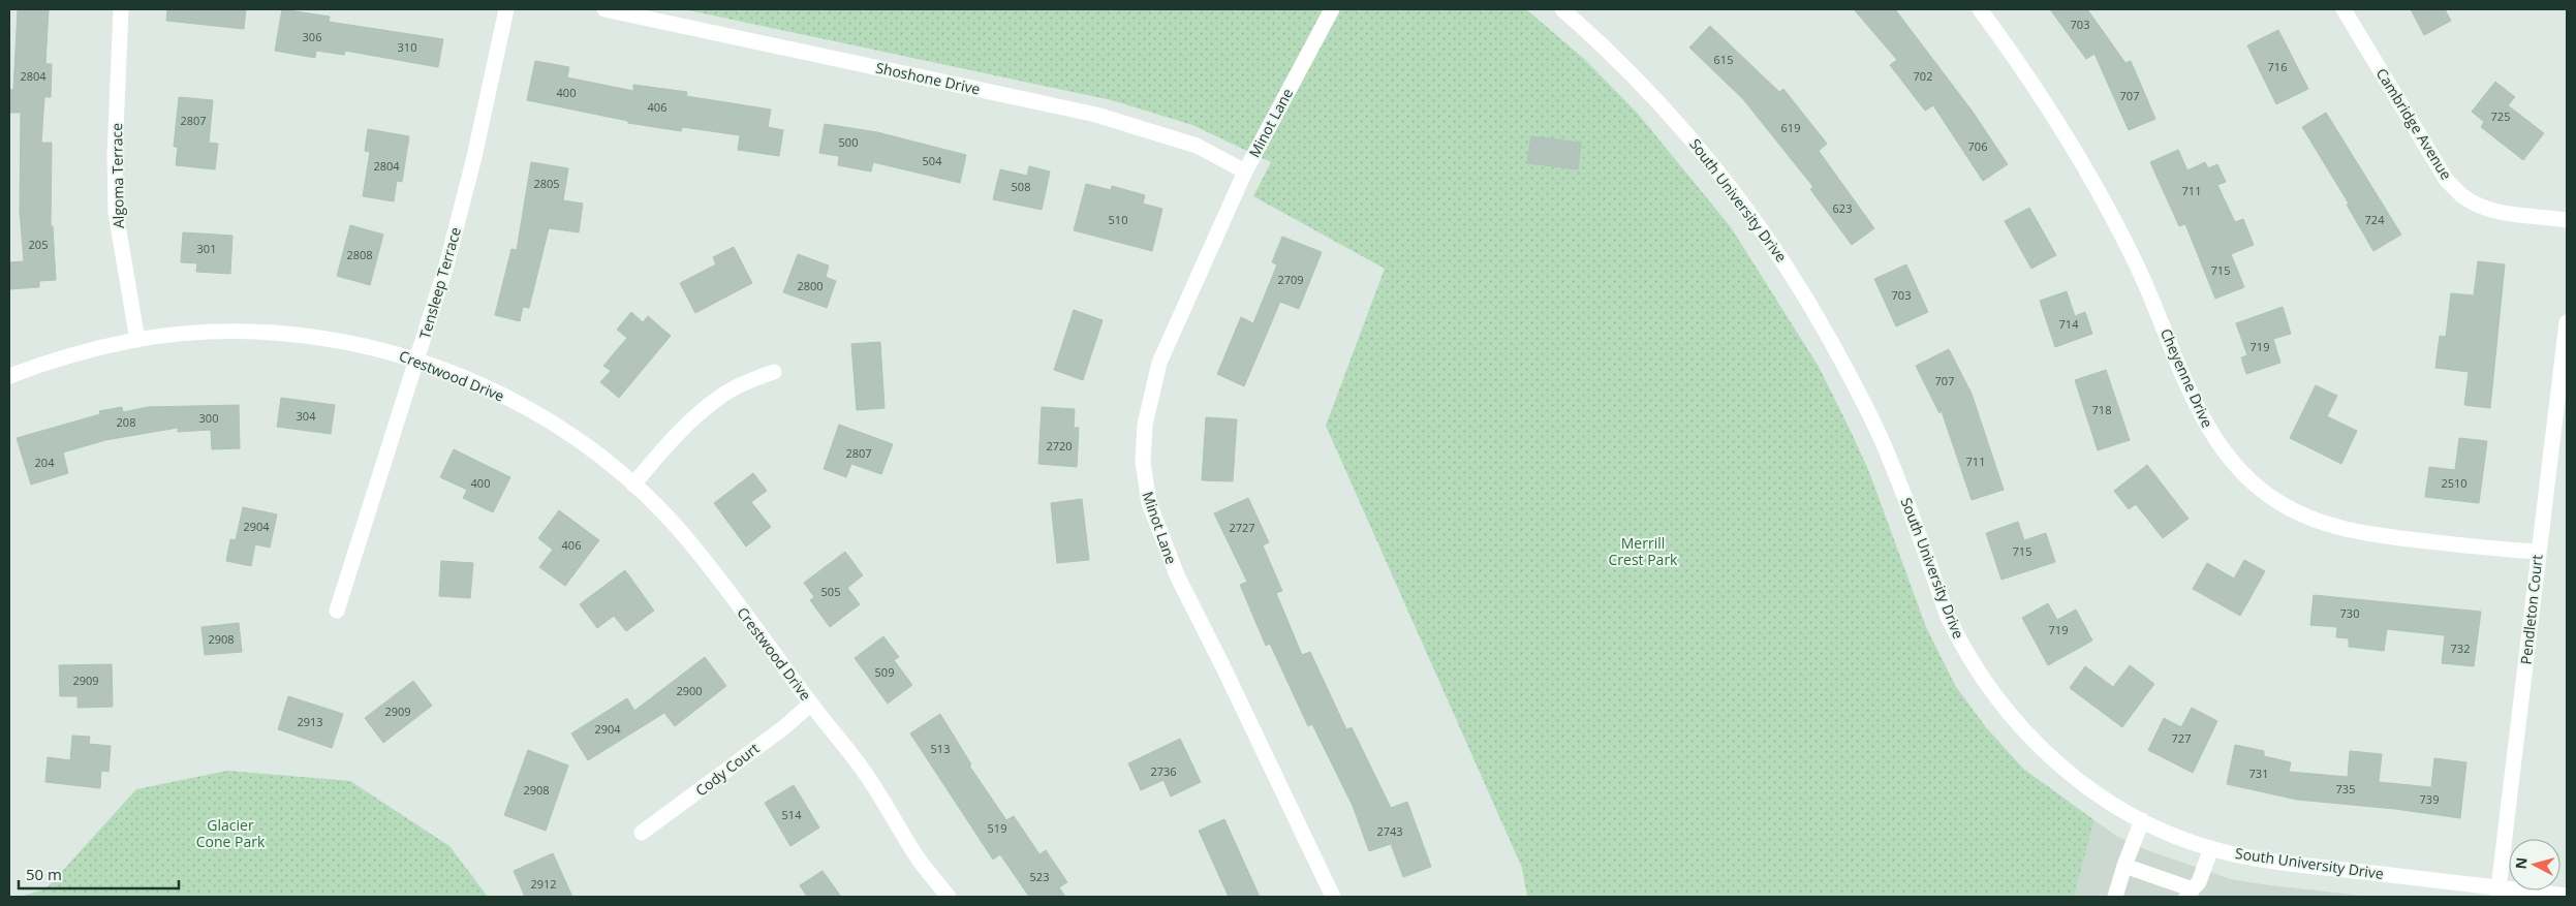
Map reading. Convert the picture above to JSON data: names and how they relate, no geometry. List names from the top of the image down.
{
  "streets": {
    "street": [
      "Shoshone Drive",
      "Minot Lane",
      "Cambridge Avenue",
      "Algoma Terrace",
      "South University Drive",
      "Tensleep Terrace",
      "Crestwood Drive",
      "Cheyenne Drive",
      "Pendleton Court",
      "Cody Court"
    ]
  },
  "crossings": [
    ["Shoshone Drive", "Minot Lane"],
    ["Algoma Terrace", "Crestwood Drive"],
    ["South University Drive", "Pendleton Court"],
    ["Tensleep Terrace", "Crestwood Drive"],
    ["Crestwood Drive", "Cody Court"],
    ["Cheyenne Drive", "Pendleton Court"]
  ],
  "parks": ["Merrill Crest Park", "Glacier Cone Park"],
  "house_numbers": [
    "703",
    "306",
    "310",
    "615",
    "716",
    "2804",
    "702",
    "400",
    "707",
    "406",
    "725",
    "2807",
    "619",
    "500",
    "706",
    "504",
    "2804",
    "2805",
    "508",
    "711",
    "623",
    "510",
    "724",
    "205",
    "301",
    "2808",
    "715",
    "2709",
    "2800",
    "703",
    "714",
    "719",
    "707",
    "718",
    "304",
    "300",
    "208",
    "2720",
    "2807",
    "711",
    "204",
    "400",
    "2510",
    "2904",
    "2727",
    "406",
    "715",
    "505",
    "730",
    "719",
    "2908",
    "732",
    "509",
    "2909",
    "2900",
    "2909",
    "2913",
    "2904",
    "727",
    "513",
    "2736",
    "731",
    "735",
    "2908",
    "739",
    "514",
    "519",
    "2743",
    "523",
    "2912"
  ],
  "scale_bar": "50 m",
  "north": "left"
}
